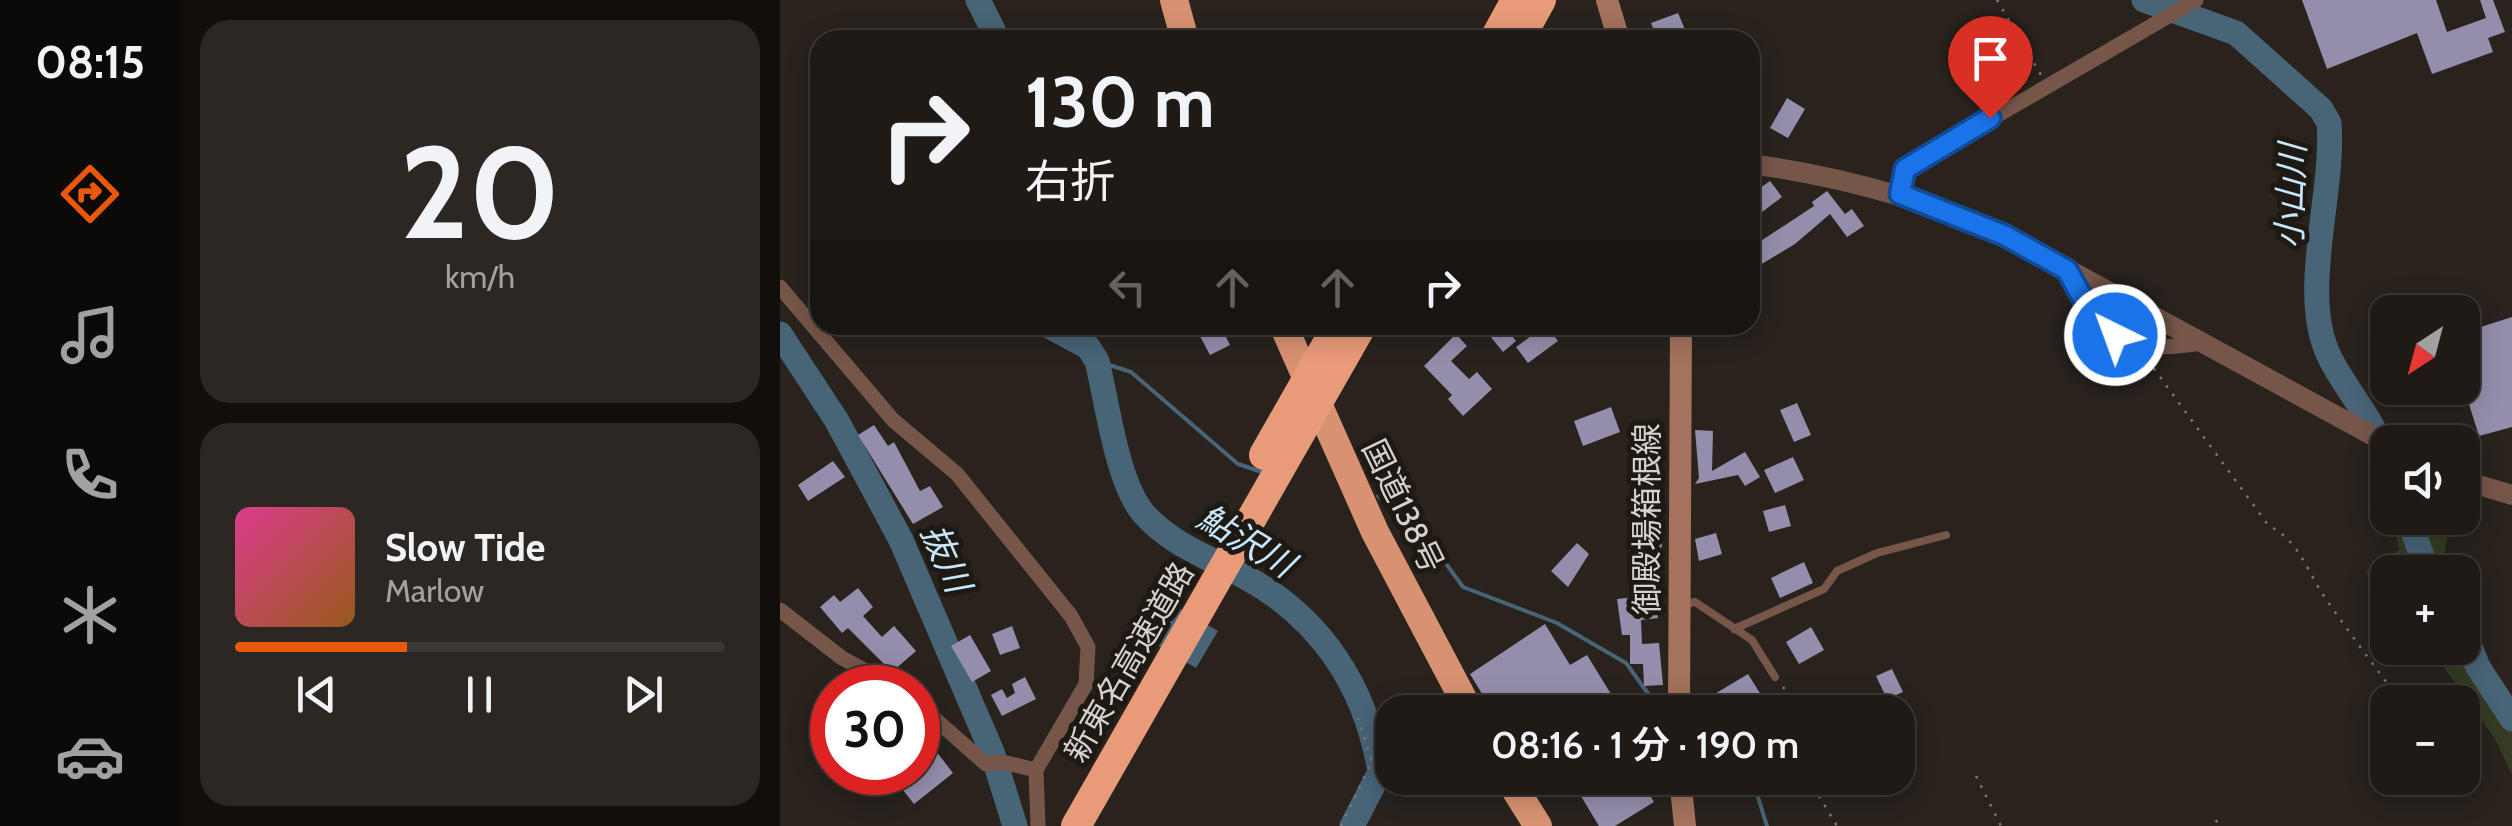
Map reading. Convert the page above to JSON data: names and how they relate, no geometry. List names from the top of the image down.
{
  "streets": {
    "highway": ["国道138号", "新東名高速道路"],
    "main road": ["御殿場箱根線"]
  },
  "water": ["小山川", "鮎沢川", "抜川"],
  "north": "bottom left",
  "page": {
    "tabs": "08:15",
    "tile": ["20", "km/h"],
    "turn": ["130 m", "右折"],
    "map_buttons": ["+", "−"],
    "song": ["Slow Tide", "Marlow"],
    "limit": "30",
    "trip": "08:16 · 1 分 · 190 m"
  }
}
